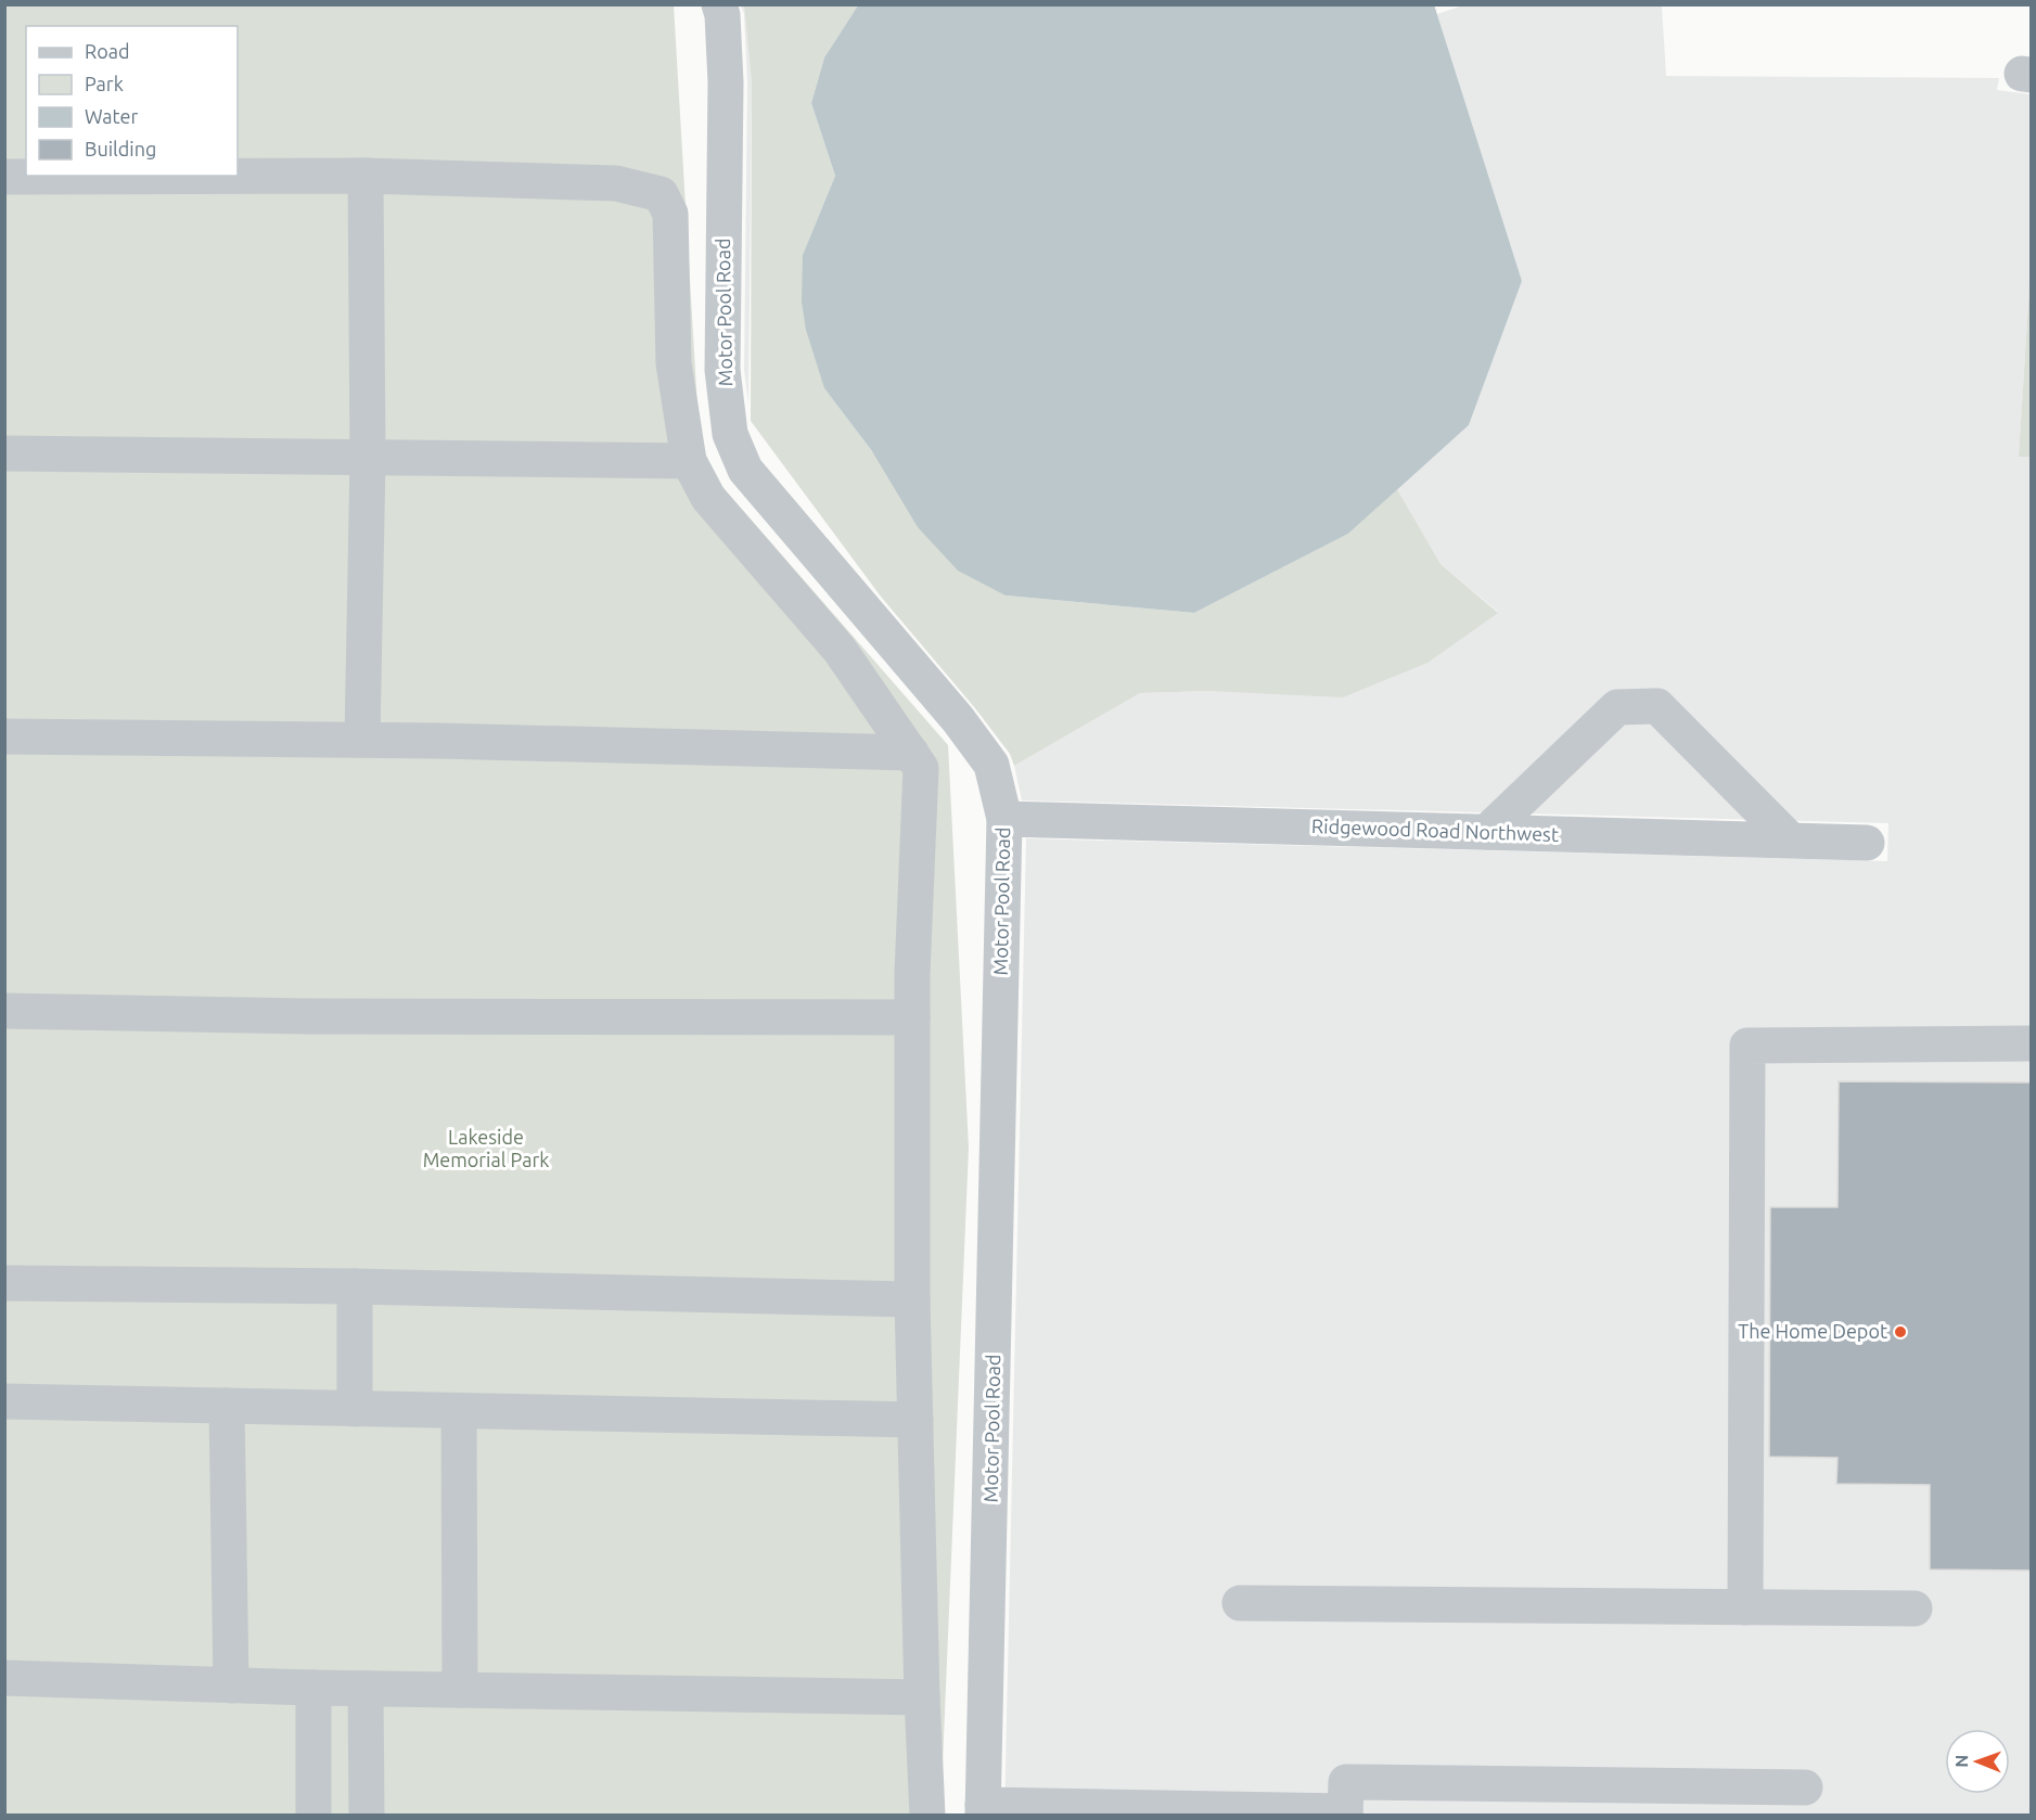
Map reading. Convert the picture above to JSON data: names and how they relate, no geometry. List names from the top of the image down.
{
  "streets": {
    "street": ["Motor Pool Road", "Ridgewood Road Northwest"]
  },
  "crossings": [
    ["Motor Pool Road", "Ridgewood Road Northwest"]
  ],
  "parks": ["Lakeside Memorial Park"],
  "places": ["The Home Depot"],
  "legend": [
    "Road",
    "Park",
    "Water",
    "Building"
  ],
  "north": "left"
}
